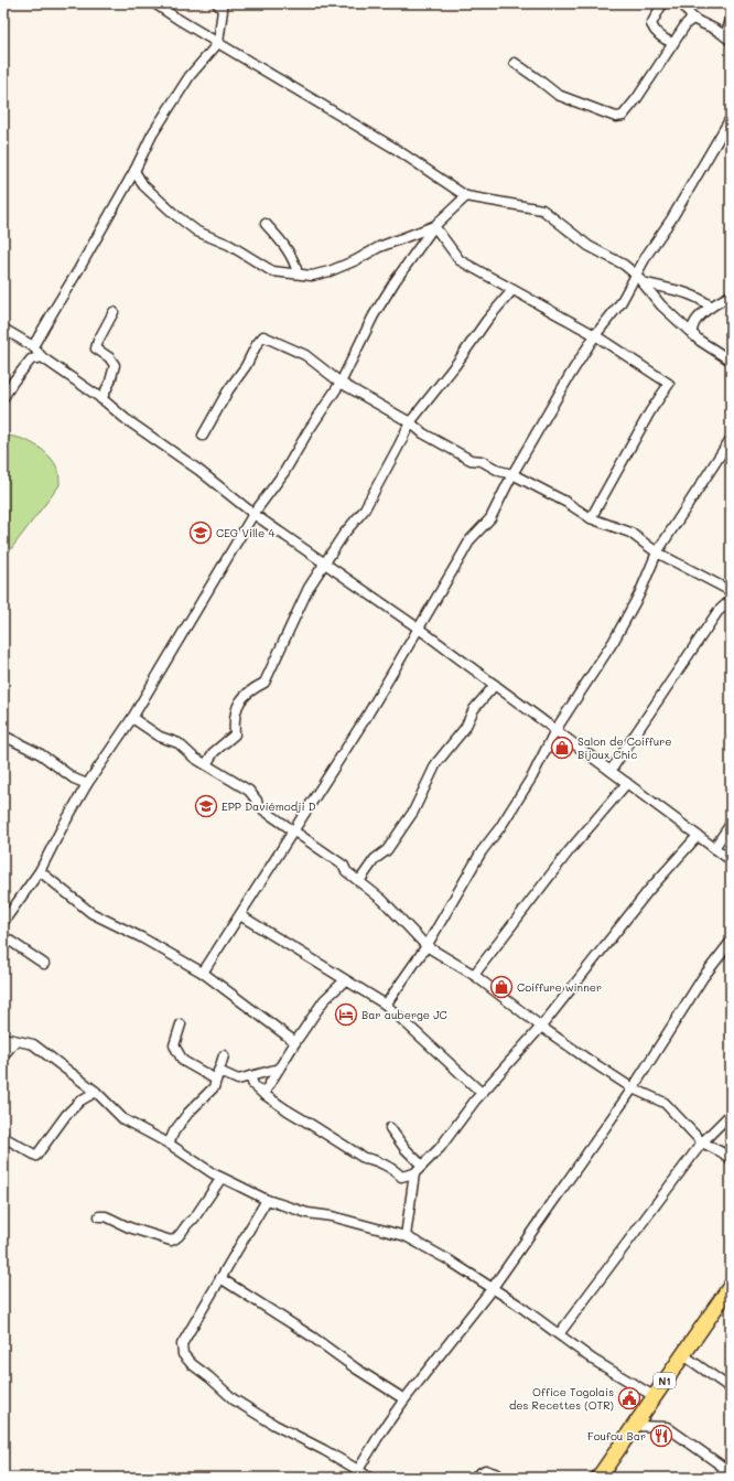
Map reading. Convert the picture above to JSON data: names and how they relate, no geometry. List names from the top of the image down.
{
  "streets": {
    "highway": ["N1"]
  },
  "places": {
    "school or university": ["CEG Ville 4", "EPP Daviémodji D"],
    "shop": ["Salon de Coiffure Bijoux Chic", "Coiffure winner"],
    "hotel": ["Bar auberge JC"],
    "public building": ["Office Togolais des Recettes (OTR)"],
    "restaurant": ["Foufou Bar"]
  }
}
